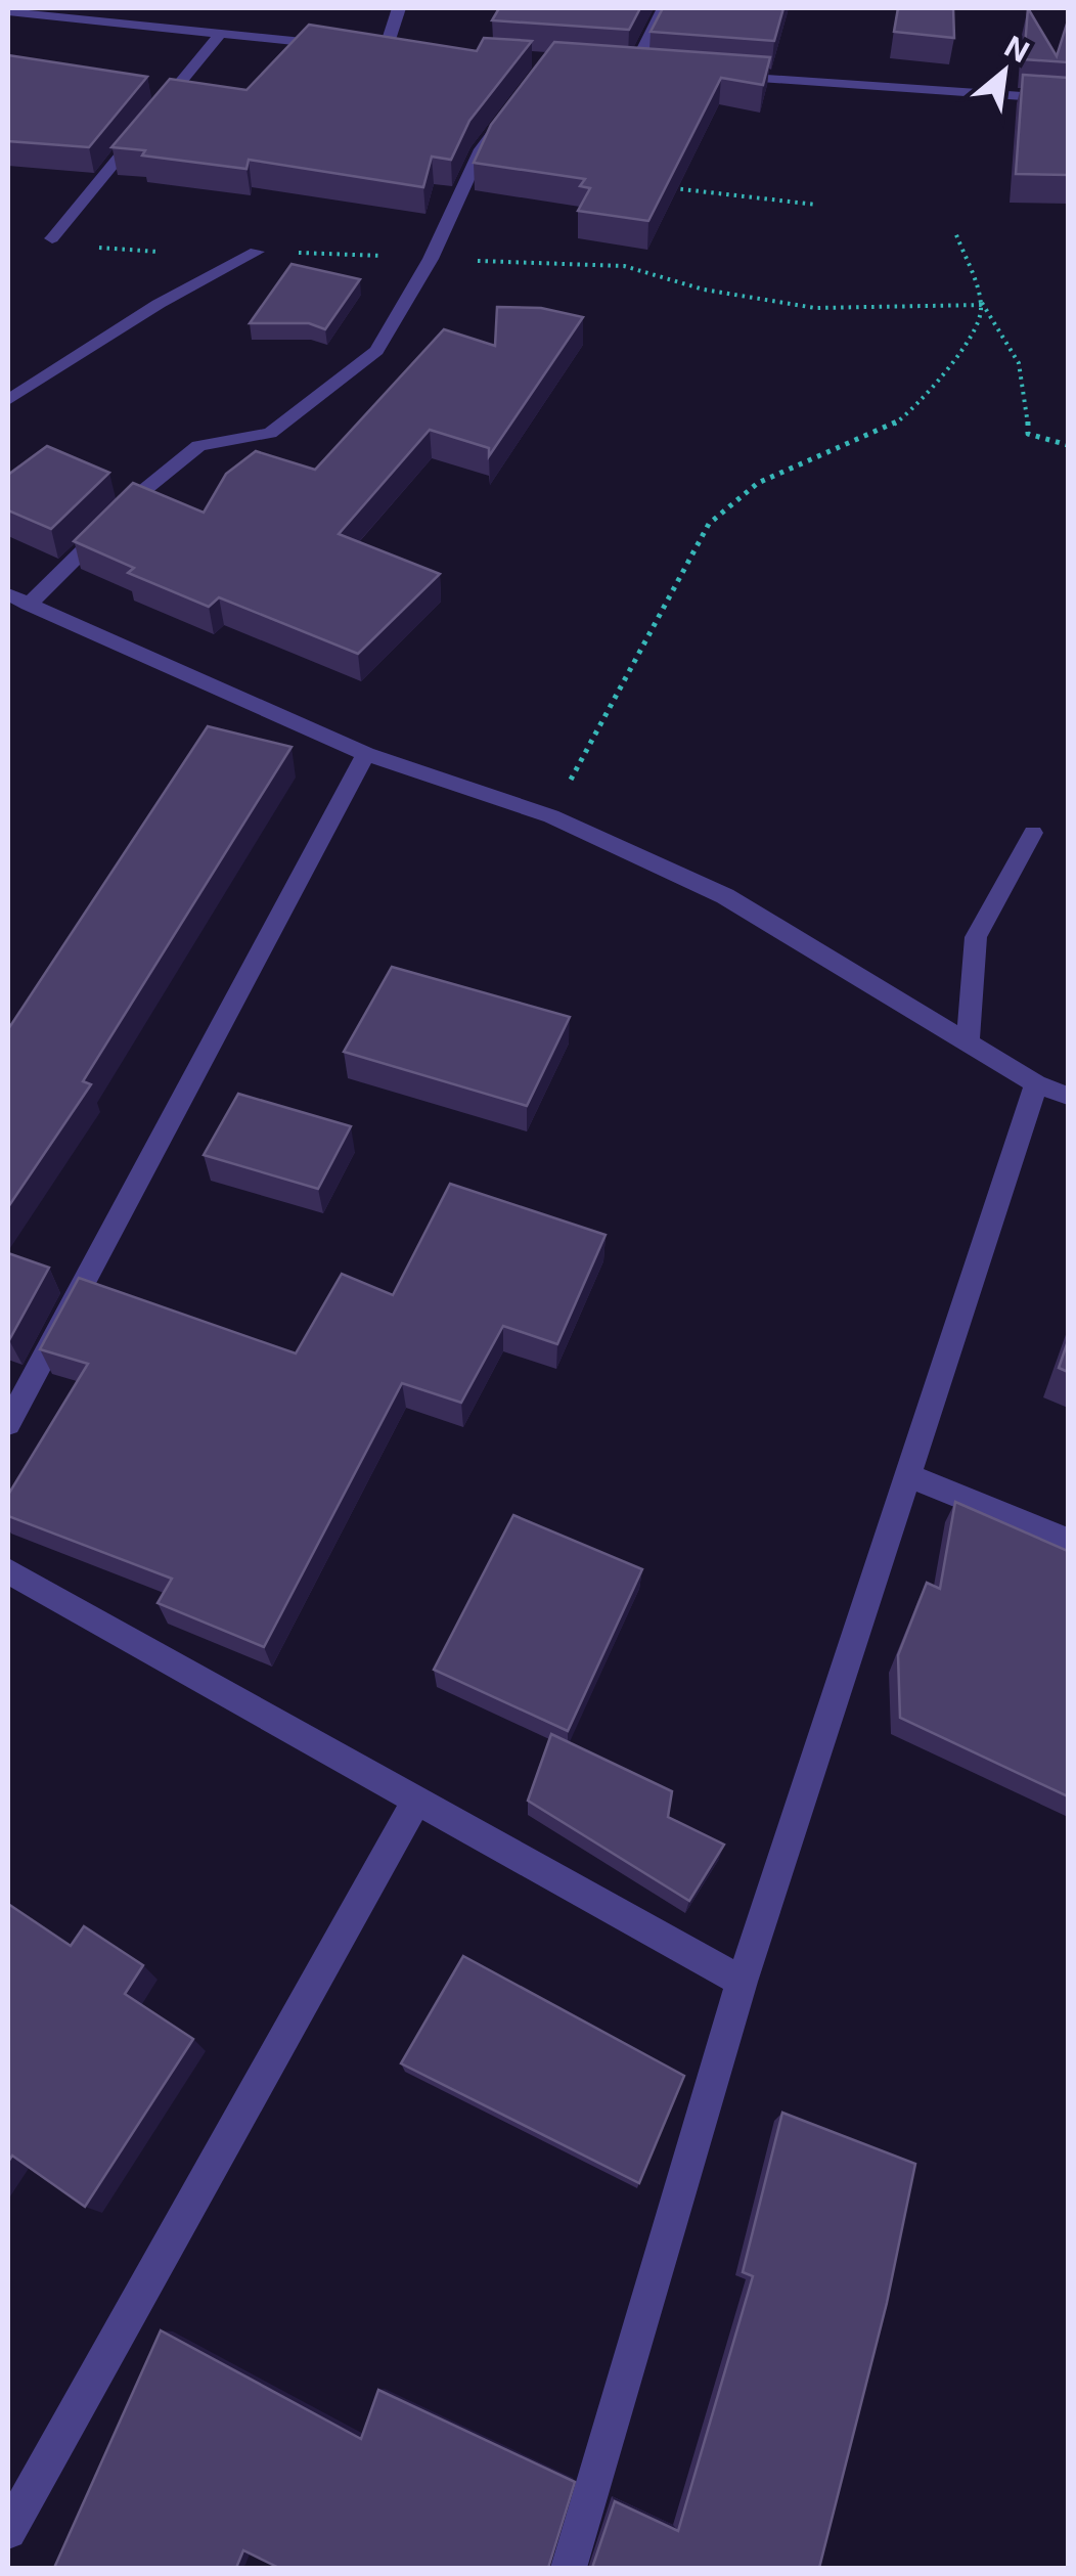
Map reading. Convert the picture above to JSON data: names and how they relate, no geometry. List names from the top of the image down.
{
  "north": "top right"
}
